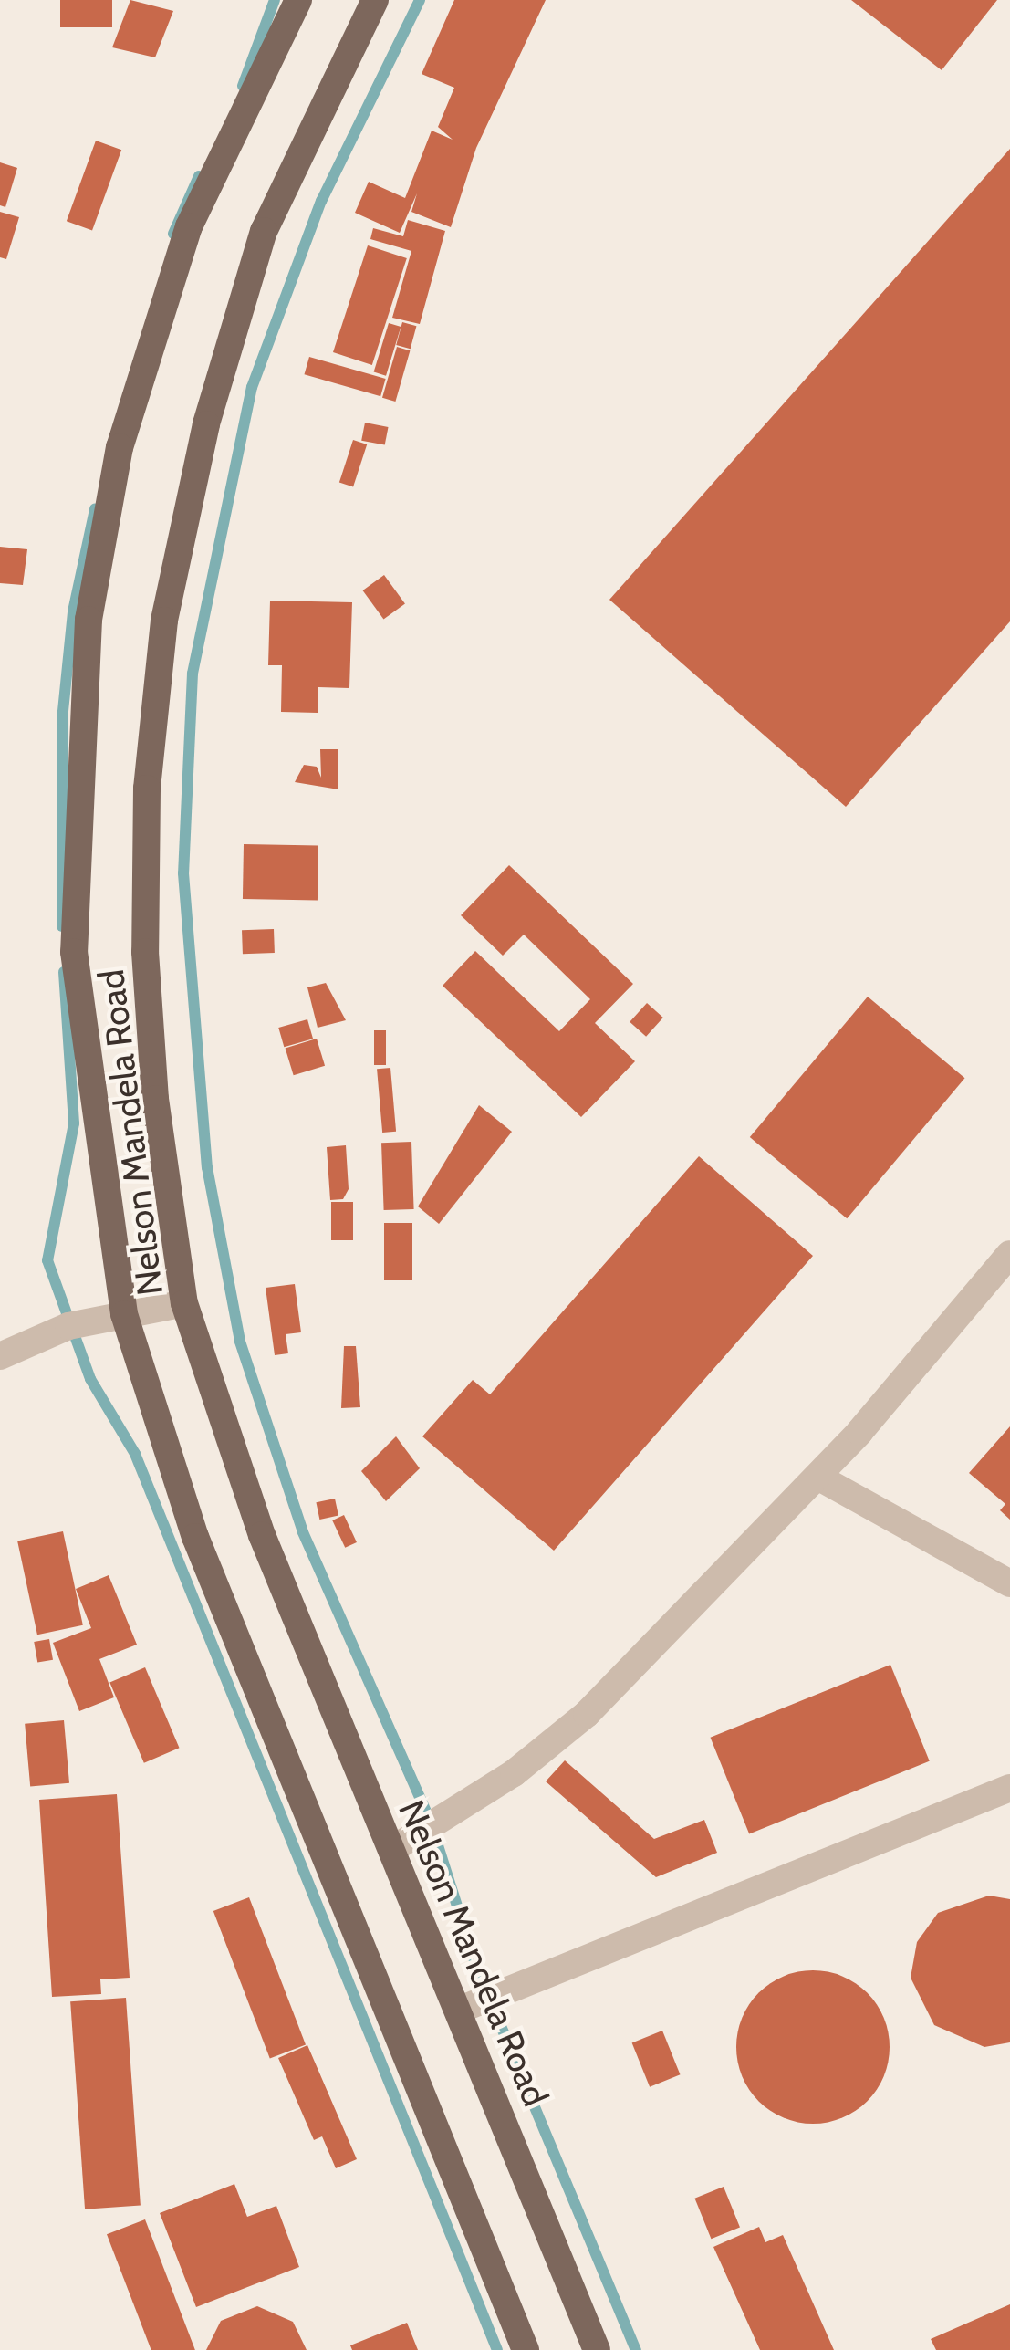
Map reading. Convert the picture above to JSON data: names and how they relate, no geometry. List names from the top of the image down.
{
  "streets": {
    "main road": ["Nelson Mandela Road"]
  }
}
